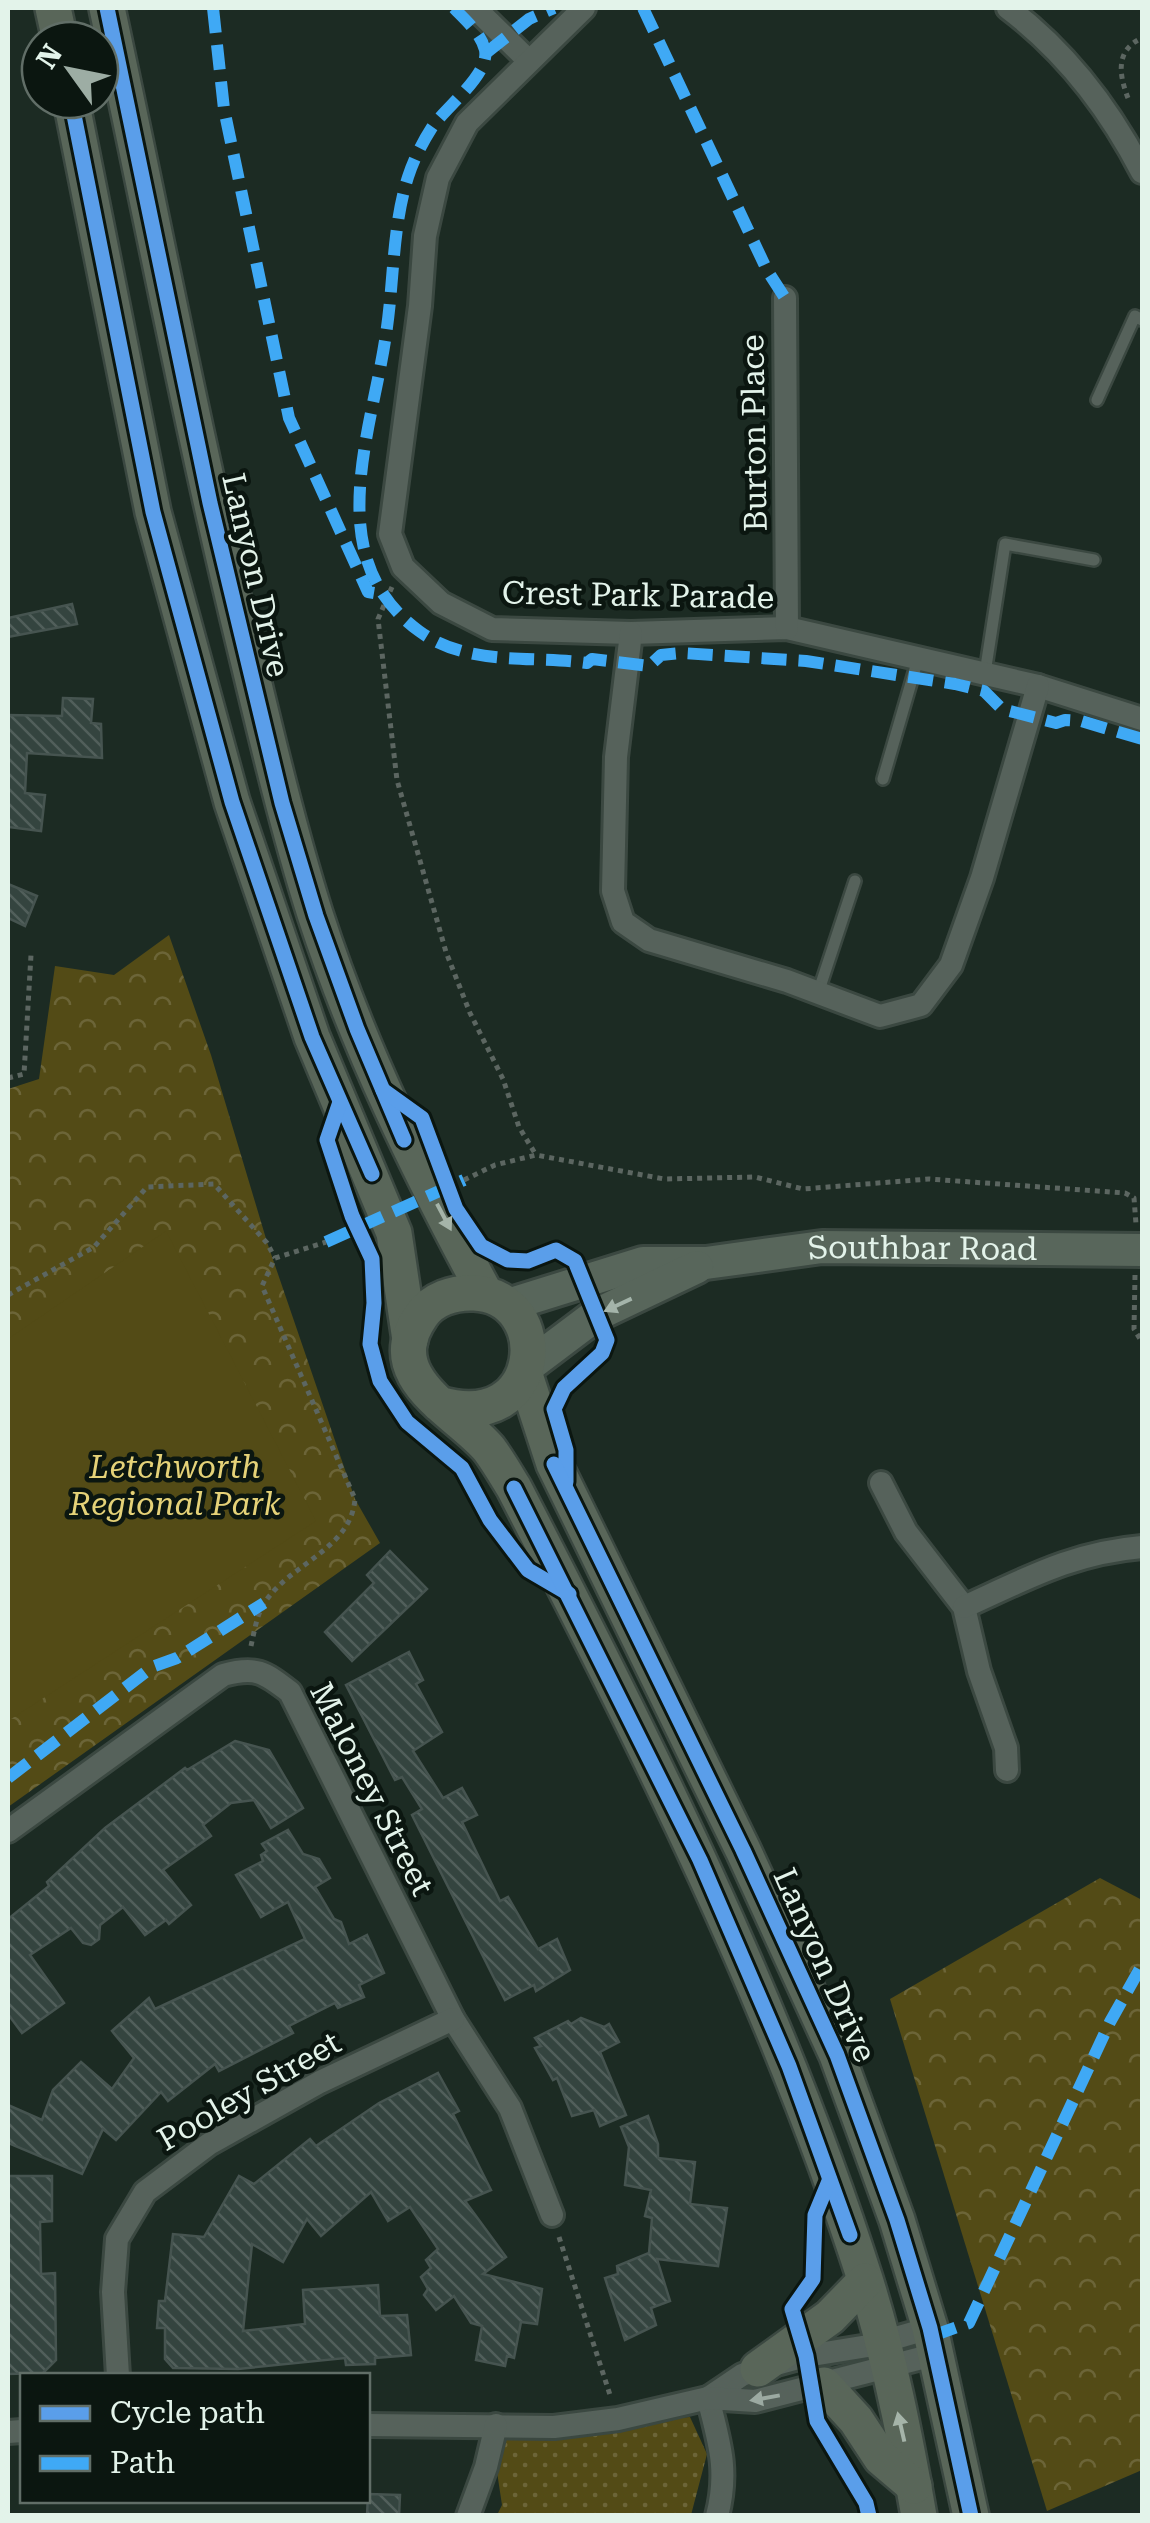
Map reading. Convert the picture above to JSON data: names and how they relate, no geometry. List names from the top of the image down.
{
  "streets": {
    "main road": ["Lanyon Drive", "Southbar Road"],
    "street": [
      "Burton Place",
      "Crest Park Parade",
      "Maloney Street",
      "Pooley Street"
    ]
  },
  "crossings": [
    ["Burton Place", "Crest Park Parade"],
    ["Lanyon Drive", "Southbar Road"],
    ["Maloney Street", "Pooley Street"]
  ],
  "parks": ["Letchworth Regional Park"],
  "legend": ["Cycle path", "Path"],
  "north": "top left"
}
